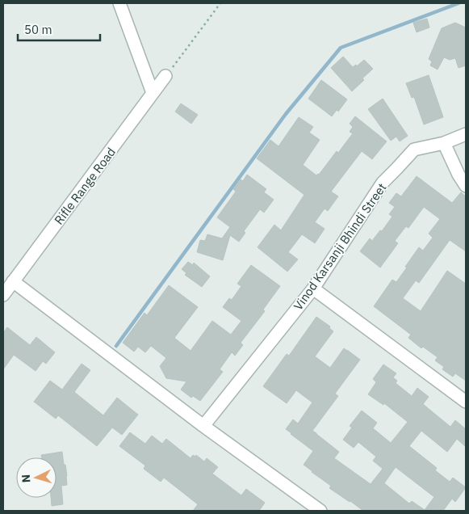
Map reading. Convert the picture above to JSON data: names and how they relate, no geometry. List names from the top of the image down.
{
  "streets": {
    "street": ["Rifle Range Road", "Vinod Karsanji Bhindi Street"]
  },
  "scale_bar": "50 m",
  "north": "left"
}
